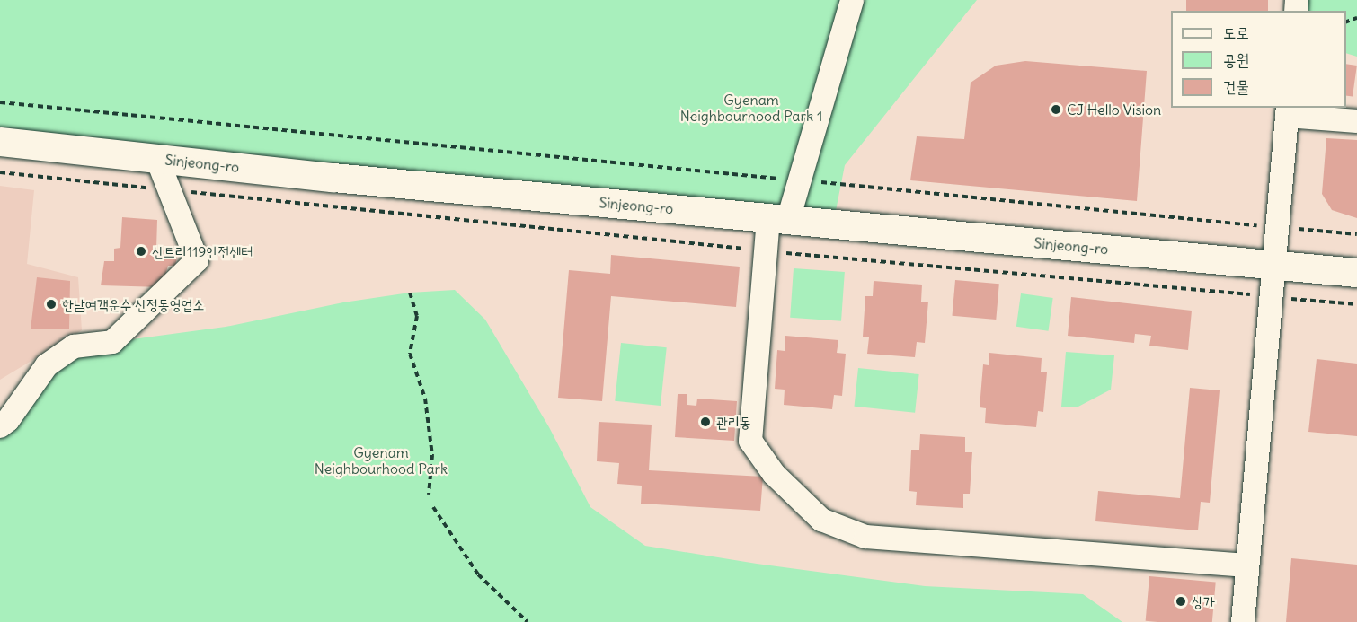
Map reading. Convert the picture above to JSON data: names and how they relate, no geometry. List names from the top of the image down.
{
  "streets": {
    "main road": ["Sinjeong-ro"]
  },
  "parks": ["Gyenam Neighbourhood Park 1", "Gyenam Neighbourhood Park"],
  "places": [
    "CJ Hello Vision",
    "신트리119안전센터",
    "한남여객운수 신정동영업소",
    "관리동",
    "상가"
  ],
  "legend": ["도로", "공원", "건물"]
}
